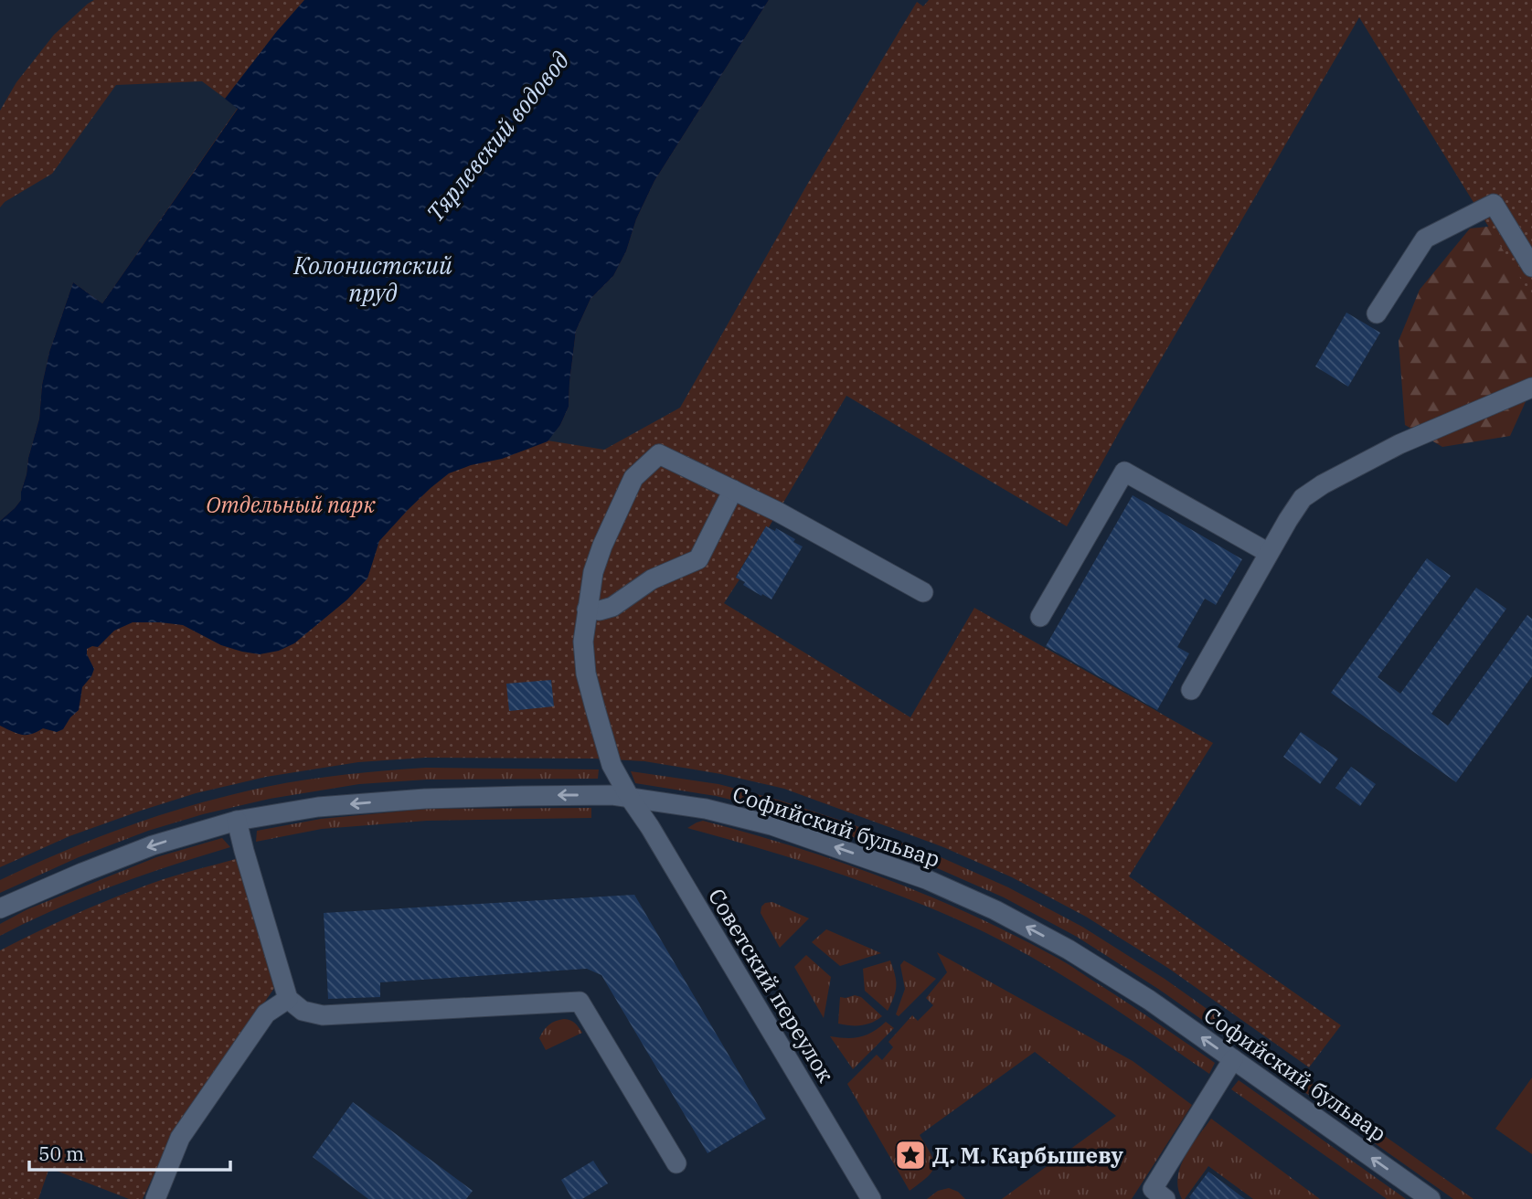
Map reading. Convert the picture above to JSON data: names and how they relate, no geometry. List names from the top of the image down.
{
  "streets": {
    "street": ["Софийский бульвар", "Советский переулок"]
  },
  "crossings": [
    ["Софийский бульвар", "Советский переулок"]
  ],
  "one_way": ["Софийский бульвар"],
  "water": ["Тярлевский водовод", "Колонистский пруд"],
  "parks": ["Отдельный парк"],
  "places": {
    "place": ["Д. М. Карбышеву"]
  },
  "scale_bar": "50 m"
}
